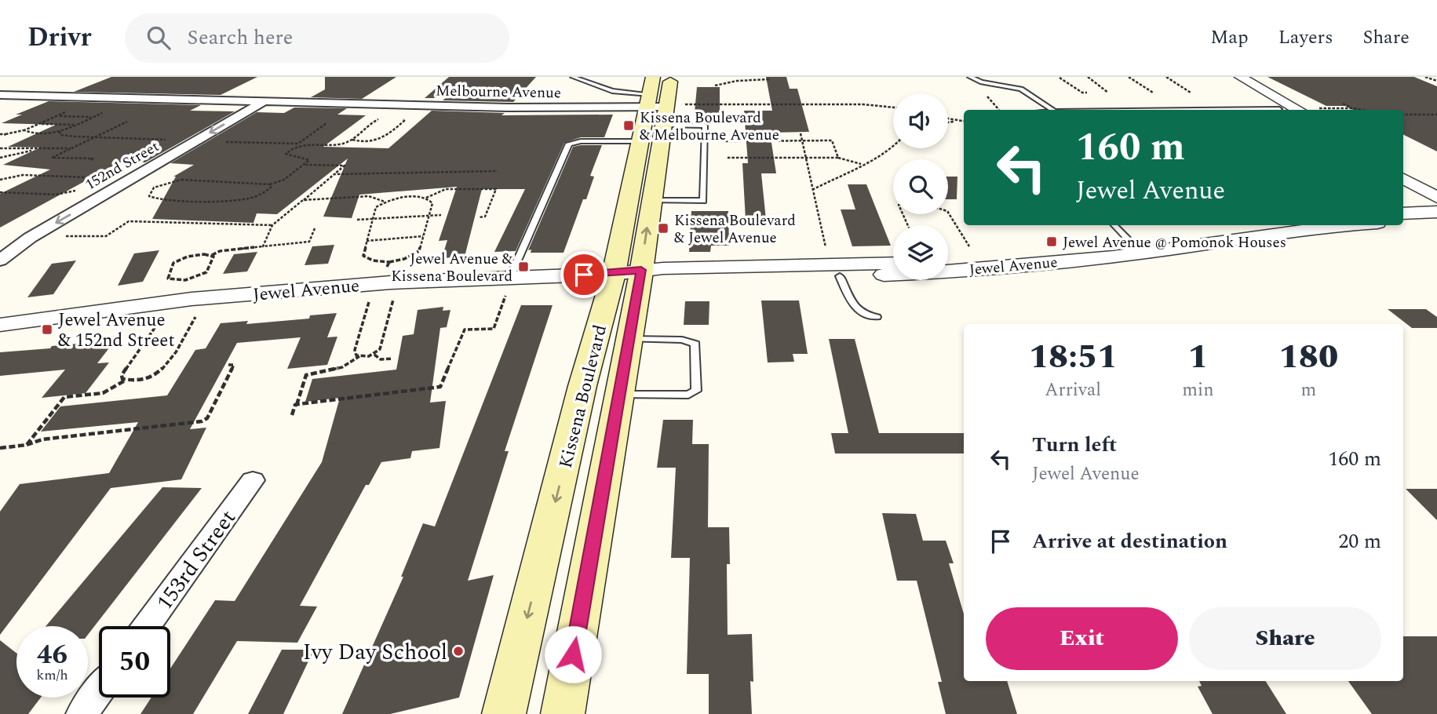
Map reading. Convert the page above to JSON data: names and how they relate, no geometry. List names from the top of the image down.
{
  "streets": {
    "main road": ["Kissena Boulevard"],
    "street": [
      "Melbourne Avenue",
      "152nd Street",
      "Jewel Avenue",
      "153rd Street"
    ]
  },
  "crossings": [
    ["Melbourne Avenue", "152nd Street"],
    ["Melbourne Avenue", "Kissena Boulevard"],
    ["Jewel Avenue", "Kissena Boulevard"]
  ],
  "one_way": ["152nd Street"],
  "places": {
    "transit": [
      "Kissena Boulevard & Melbourne Avenue",
      "Kissena Boulevard & Jewel Avenue",
      "Jewel Avenue @ Pomonok Houses",
      "Jewel Avenue & Kissena Boulevard",
      "Jewel Avenue & 152nd Street"
    ],
    "other": ["Ivy Day School"]
  },
  "page": {
    "header": "Drivr",
    "search": "Search here",
    "nav": ["Map", "Layers", "Share"],
    "turn": ["160 m", "Jewel Avenue"],
    "eta": [
      "18:51",
      "Arrival",
      "1",
      "min",
      "180",
      "m"
    ],
    "list": [
      {
        "name": "Turn left",
        "note": "Jewel Avenue",
        "value": "160 m"
      },
      {
        "name": "Arrive at destination",
        "value": "20 m"
      }
    ],
    "buttons": ["Exit", "Share"],
    "speed": "46 km/h",
    "limit": "50"
  }
}
